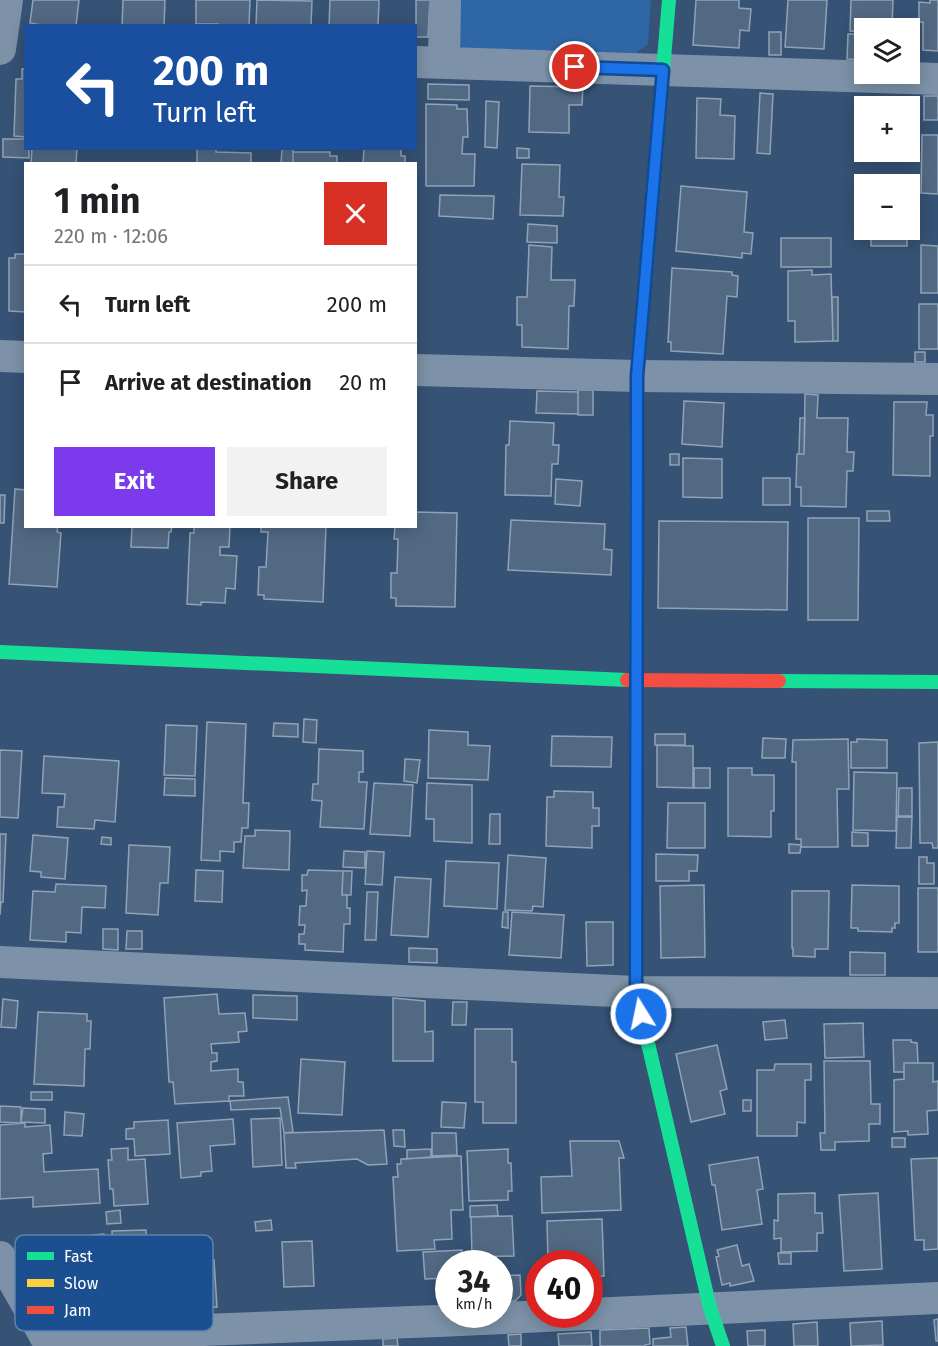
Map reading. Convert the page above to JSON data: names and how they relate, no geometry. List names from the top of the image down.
{
  "legend": ["Fast", "Slow", "Jam"],
  "page": {
    "map_buttons": ["+", "−"],
    "turn": ["200 m", "Turn left"],
    "heading": ["1 min", "220 m · 12:06"],
    "list": [
      {
        "name": "Turn left",
        "value": "200 m"
      },
      {
        "name": "Arrive at destination",
        "value": "20 m"
      }
    ],
    "buttons": ["Exit", "Share"],
    "speed": "34 km/h",
    "limit": "40"
  }
}
